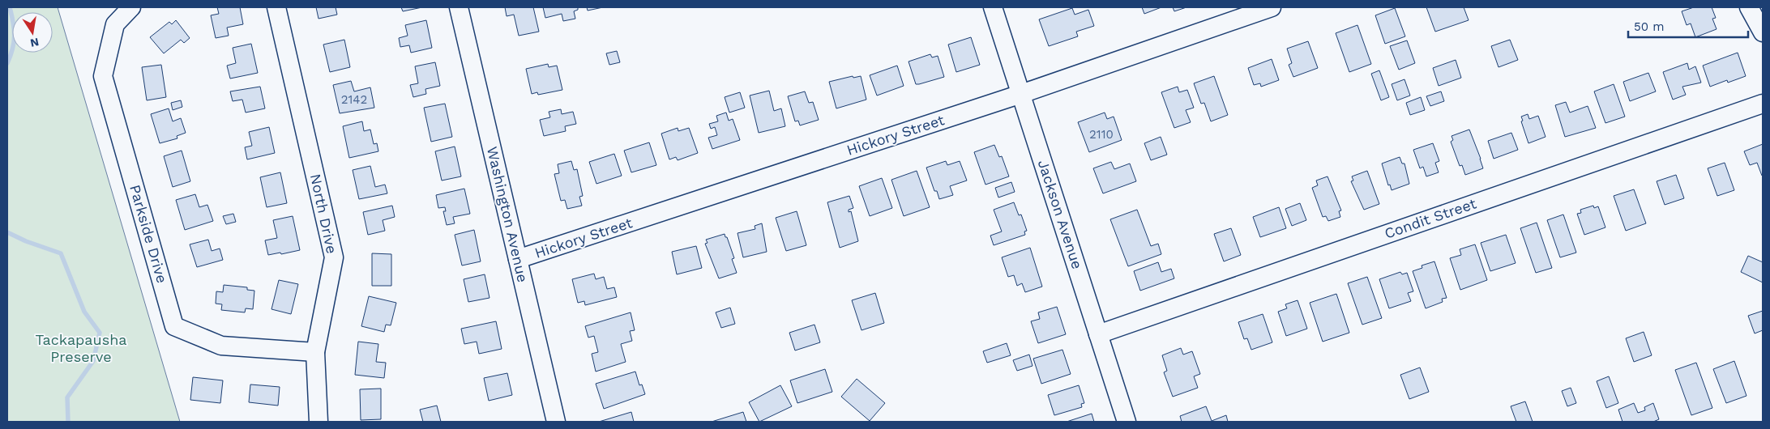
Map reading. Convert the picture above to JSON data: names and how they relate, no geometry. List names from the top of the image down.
{
  "streets": {
    "street": [
      "Hickory Street",
      "North Drive",
      "Washington Avenue",
      "Jackson Avenue",
      "Condit Street",
      "Parkside Drive"
    ]
  },
  "crossings": [
    ["Hickory Street", "Washington Avenue"],
    ["Hickory Street", "Jackson Avenue"],
    ["North Drive", "Parkside Drive"],
    ["Jackson Avenue", "Condit Street"]
  ],
  "parks": ["Tackapausha Preserve"],
  "house_numbers": ["2142", "2110"],
  "scale_bar": "50 m",
  "north": "bottom"
}
